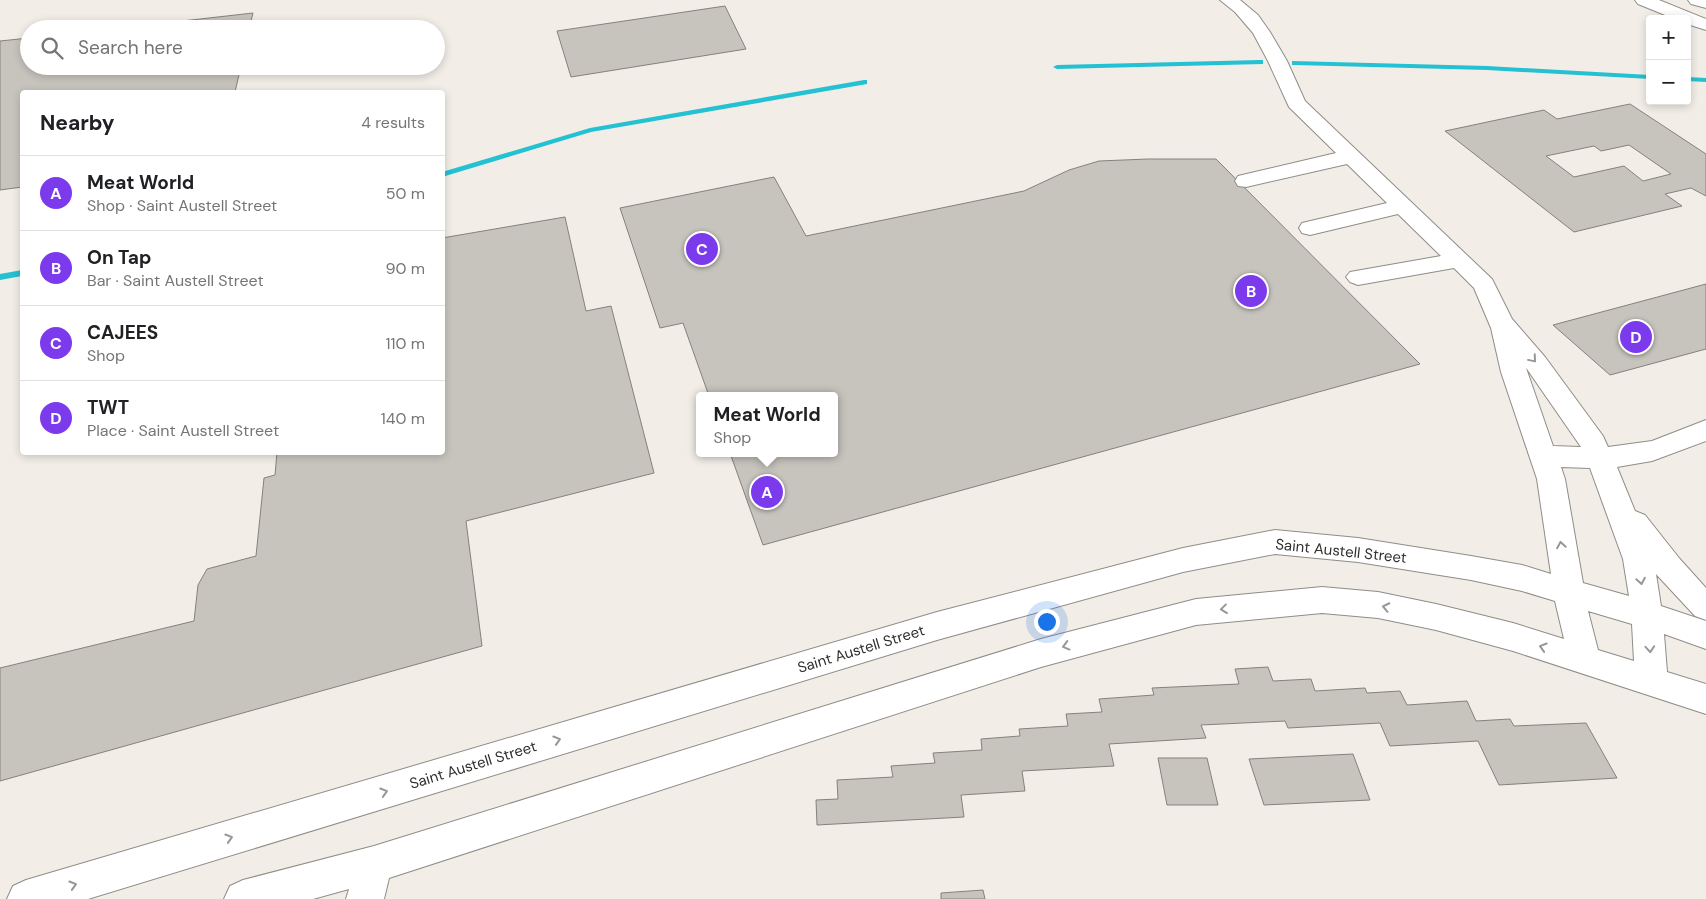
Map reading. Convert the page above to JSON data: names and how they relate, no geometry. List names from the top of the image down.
{
  "streets": {
    "street": ["Saint Austell Street"]
  },
  "page": {
    "map_buttons": ["+", "−"],
    "search": "Search here",
    "heading": ["Nearby", "4 results"],
    "list": [
      {
        "mark": "A",
        "name": "Meat World",
        "note": "Shop · Saint Austell Street",
        "value": "50 m"
      },
      {
        "mark": "B",
        "name": "On Tap",
        "note": "Bar · Saint Austell Street",
        "value": "90 m"
      },
      {
        "mark": "C",
        "name": "CAJEES",
        "note": "Shop",
        "value": "110 m"
      },
      {
        "mark": "D",
        "name": "TWT",
        "note": "Place · Saint Austell Street",
        "value": "140 m"
      }
    ],
    "pins": [
      "C",
      "B",
      "D",
      "A"
    ],
    "popup": ["Meat World", "Shop"]
  }
}
